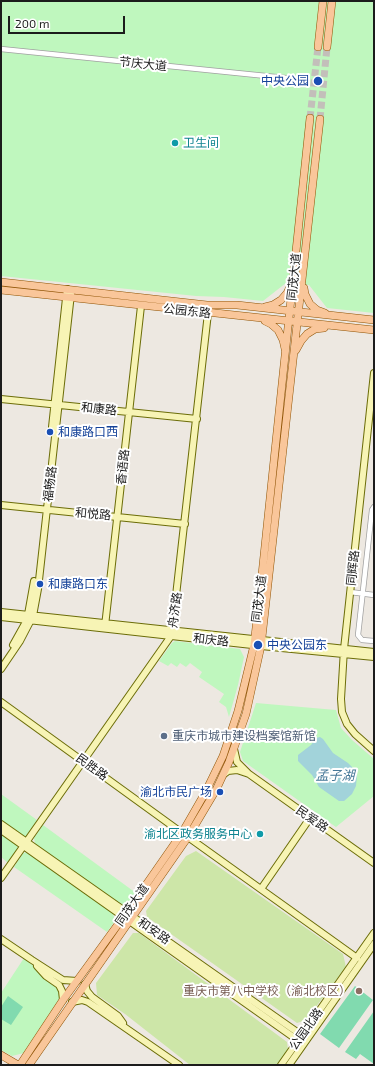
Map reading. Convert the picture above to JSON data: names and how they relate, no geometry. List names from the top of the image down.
{
  "streets": {
    "main road": ["同茂大道", "公园东路"],
    "street": [
      "节庆大道",
      "和康路",
      "香语路",
      "福畅路",
      "和悦路",
      "同辉路",
      "舟济路",
      "和庆路",
      "民胜路",
      "民爱路",
      "和安路",
      "公园北路"
    ]
  },
  "crossings": [
    ["同茂大道", "公园东路"],
    ["同茂大道", "和庆路"],
    ["同茂大道", "民胜路"],
    ["同茂大道", "和安路"],
    ["公园东路", "香语路"],
    ["公园东路", "福畅路"],
    ["公园东路", "舟济路"],
    ["和康路", "香语路"],
    ["和康路", "福畅路"],
    ["和康路", "舟济路"],
    ["香语路", "和悦路"],
    ["香语路", "和庆路"],
    ["福畅路", "和悦路"],
    ["福畅路", "和庆路"],
    ["和悦路", "舟济路"],
    ["同辉路", "和庆路"],
    ["舟济路", "和庆路"],
    ["舟济路", "民胜路"],
    ["舟济路", "和安路"],
    ["和安路", "公园北路"]
  ],
  "water": ["孟子湖"],
  "places": [
    "中央公园",
    "卫生间",
    "和康路口西",
    "和康路口东",
    "中央公园东",
    "重庆市城市建设档案馆新馆",
    "渝北市民广场",
    "渝北区政务服务中心",
    "重庆市第八中学校（渝北校区）"
  ],
  "scale_bar": "200 m"
}
